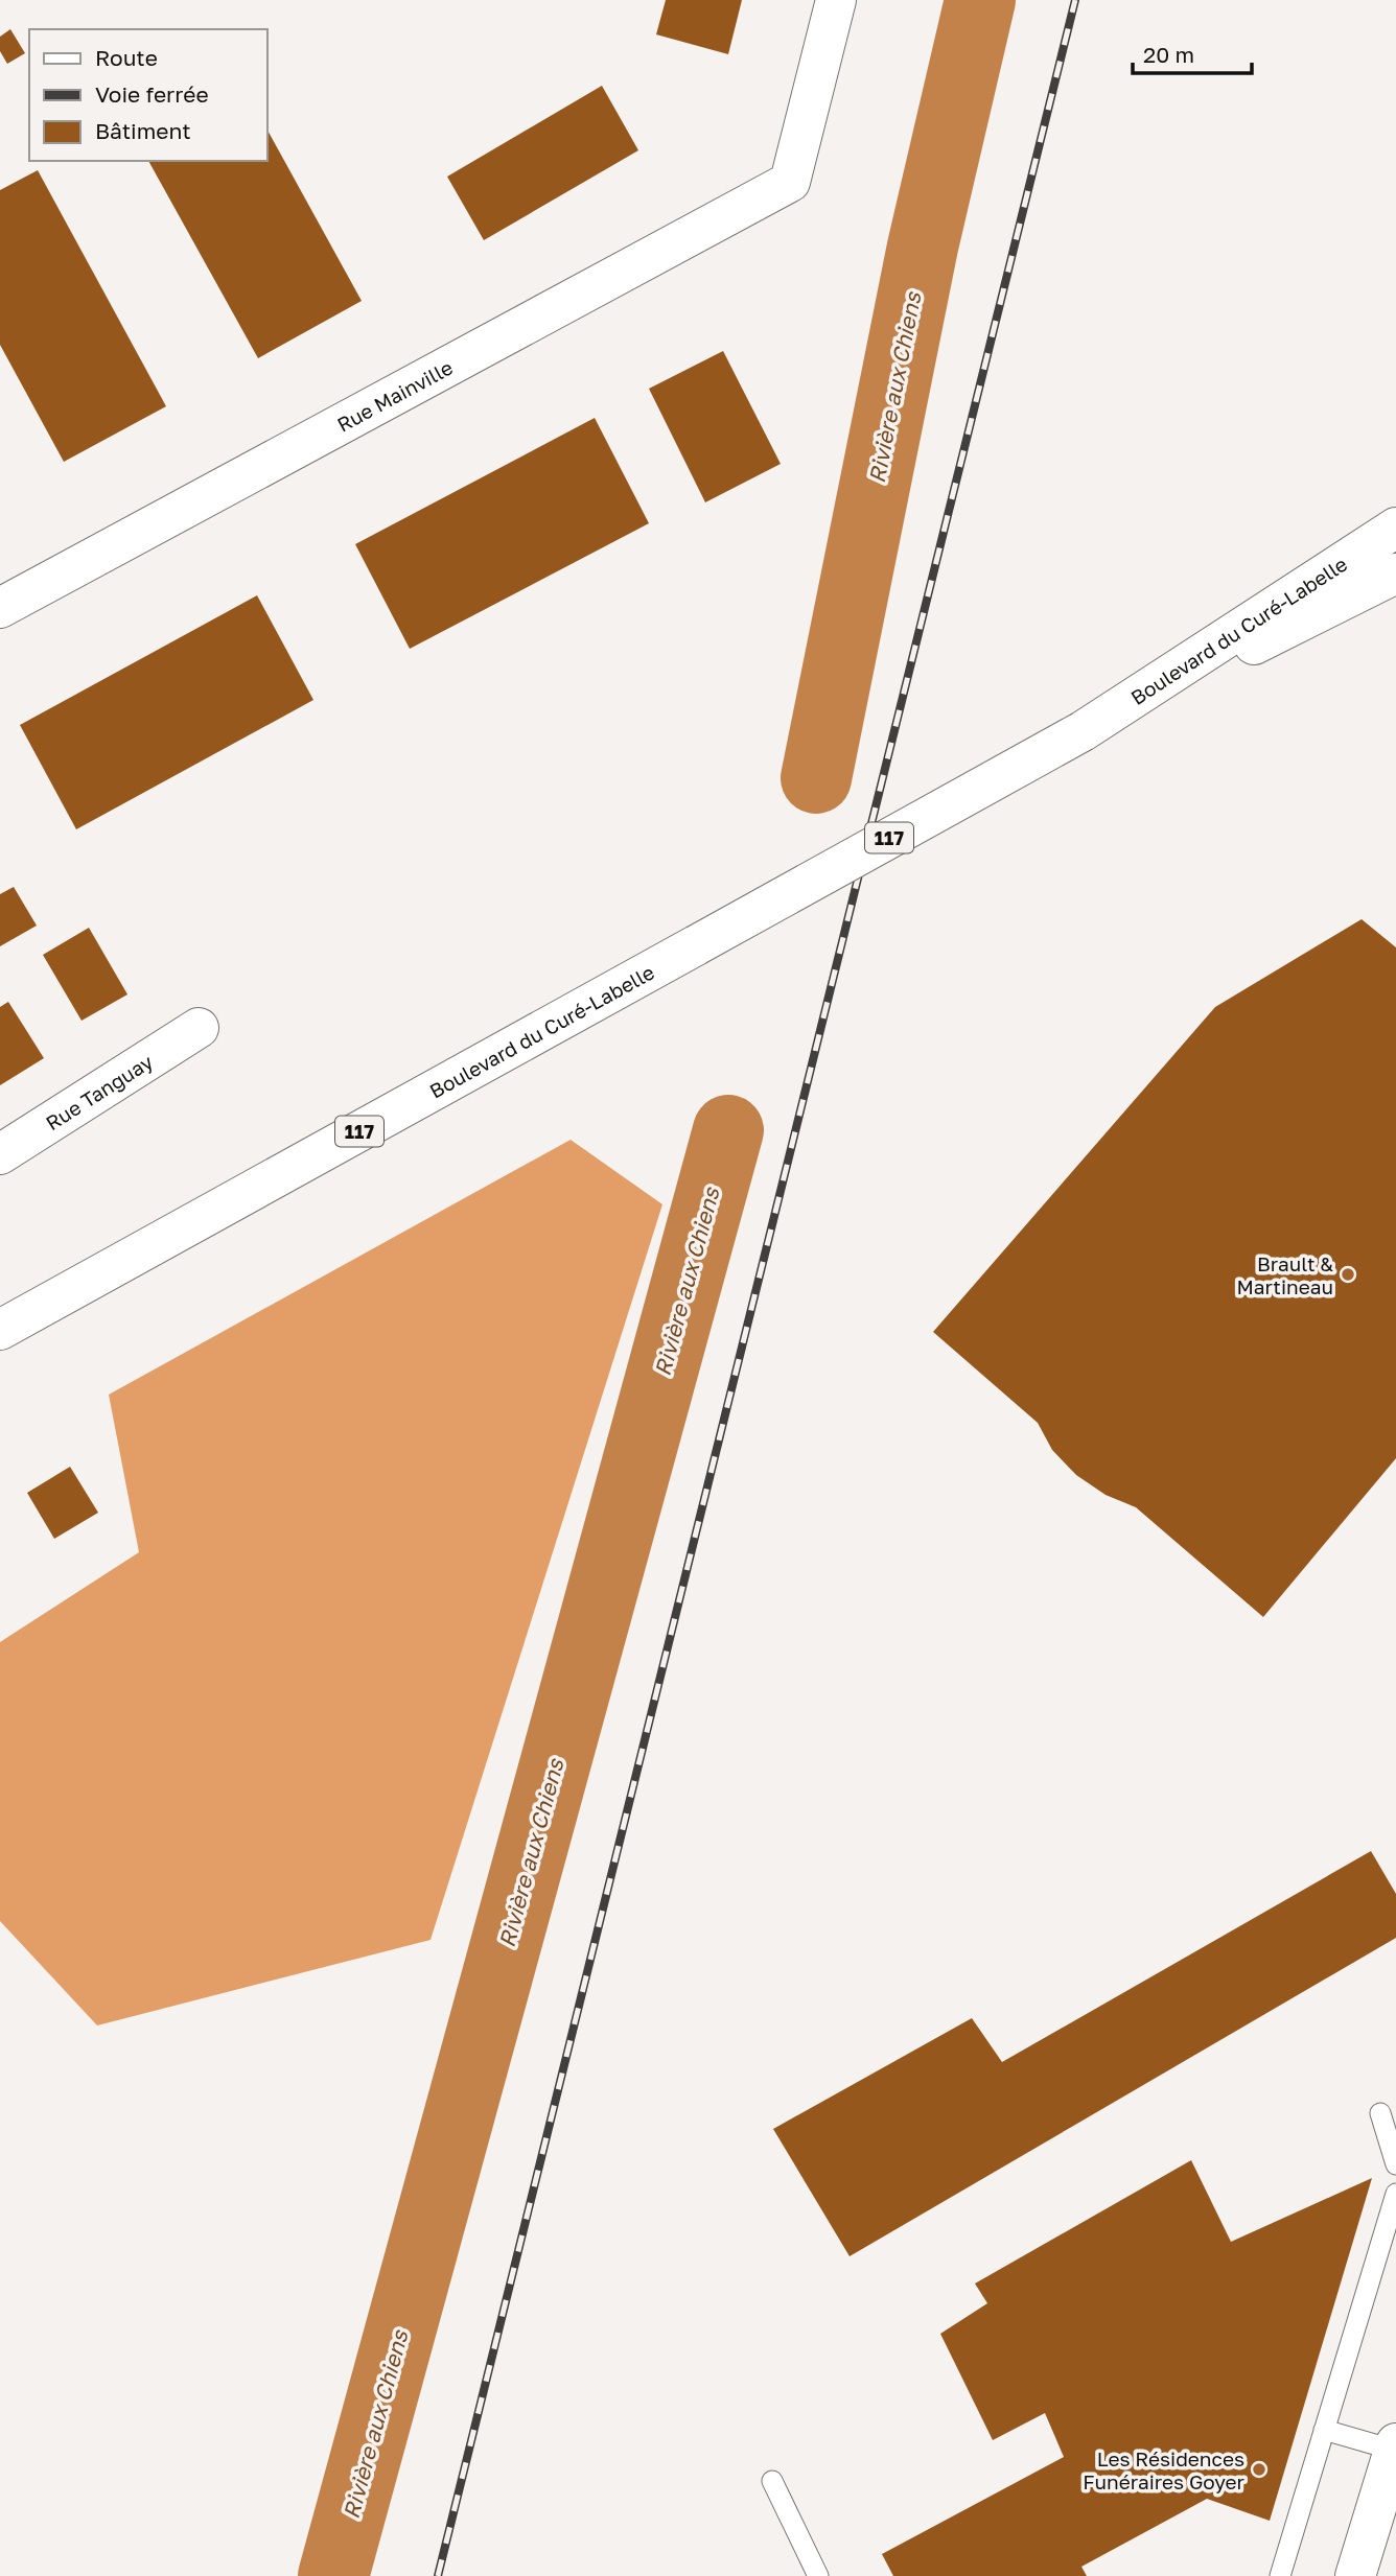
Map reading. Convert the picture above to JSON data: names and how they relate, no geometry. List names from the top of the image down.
{
  "streets": {
    "main road": [
      "Rue Mainville",
      "Boulevard du Curé-Labelle",
      "117",
      "Rue Tanguay"
    ]
  },
  "water": ["Rivière aux Chiens"],
  "places": ["Brault & Martineau", "Les Résidences Funéraires Goyer"],
  "legend": ["Route", "Voie ferrée", "Bâtiment"],
  "scale_bar": "20 m"
}
